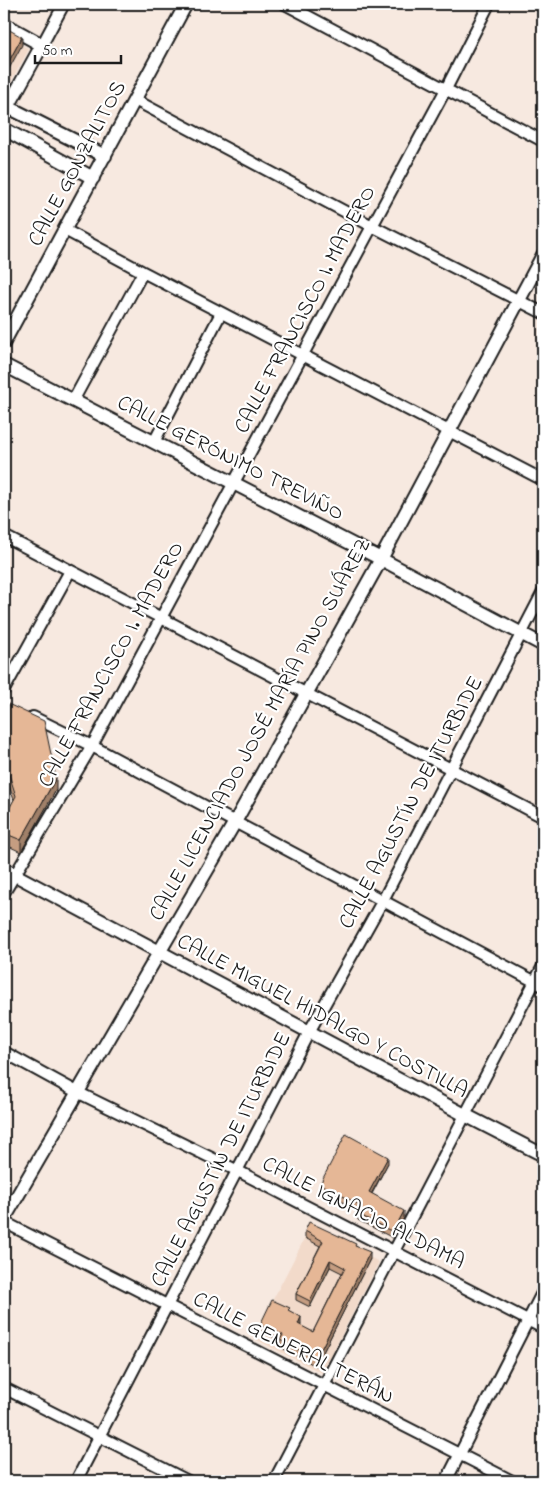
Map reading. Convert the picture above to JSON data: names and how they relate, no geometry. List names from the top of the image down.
{
  "streets": {
    "street": [
      "CALLE GONZALITOS",
      "CALLE FRANCISCO I. MADERO",
      "CALLE GERÓNIMO TREVIÑO",
      "CALLE LICENCIADO JOSÉ MARÍA PINO SUÁREZ",
      "CALLE AGUSTÍN DE ITURBIDE",
      "CALLE MIGUEL HIDALGO Y COSTILLA",
      "CALLE IGNACIO ALDAMA",
      "CALLE GENERAL TERÁN"
    ]
  },
  "crossings": [
    ["CALLE FRANCISCO I. MADERO", "CALLE GERÓNIMO TREVIÑO"],
    ["CALLE FRANCISCO I. MADERO", "CALLE MIGUEL HIDALGO Y COSTILLA"],
    ["CALLE GERÓNIMO TREVIÑO", "CALLE LICENCIADO JOSÉ MARÍA PINO SUÁREZ"],
    ["CALLE GERÓNIMO TREVIÑO", "CALLE AGUSTÍN DE ITURBIDE"],
    ["CALLE LICENCIADO JOSÉ MARÍA PINO SUÁREZ", "CALLE MIGUEL HIDALGO Y COSTILLA"],
    ["CALLE LICENCIADO JOSÉ MARÍA PINO SUÁREZ", "CALLE IGNACIO ALDAMA"],
    ["CALLE LICENCIADO JOSÉ MARÍA PINO SUÁREZ", "CALLE GENERAL TERÁN"],
    ["CALLE AGUSTÍN DE ITURBIDE", "CALLE MIGUEL HIDALGO Y COSTILLA"],
    ["CALLE AGUSTÍN DE ITURBIDE", "CALLE IGNACIO ALDAMA"],
    ["CALLE AGUSTÍN DE ITURBIDE", "CALLE GENERAL TERÁN"]
  ],
  "scale_bar": "50 m"
}
